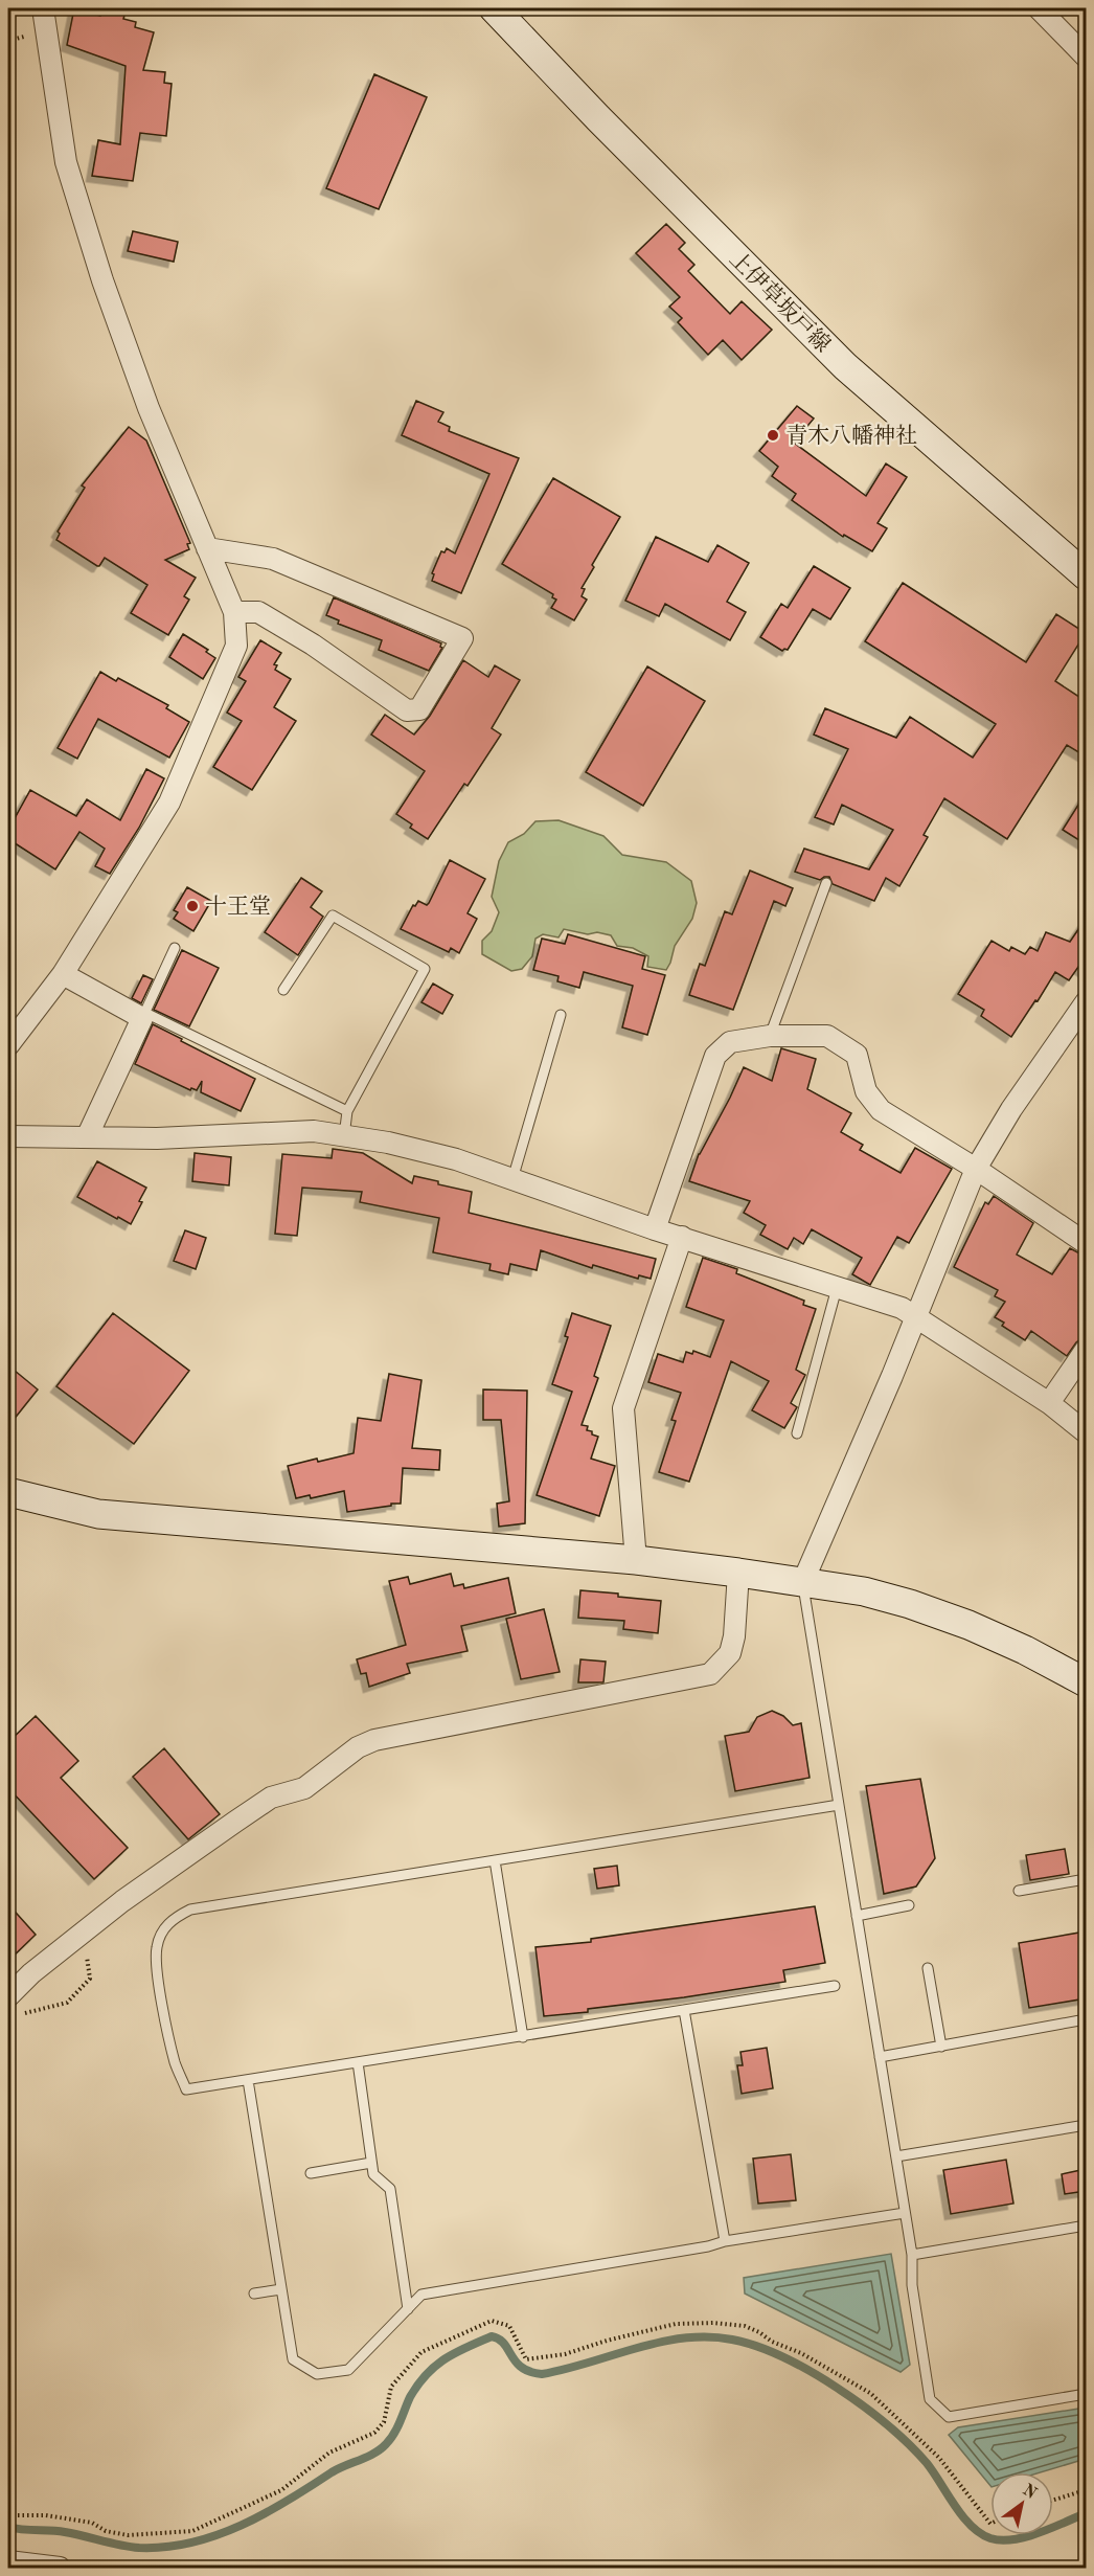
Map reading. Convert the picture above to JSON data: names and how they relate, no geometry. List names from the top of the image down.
{
  "streets": {
    "street": ["上伊草坂戸線"]
  },
  "places": ["青木八幡神社", "十王堂"],
  "north": "top right"
}
